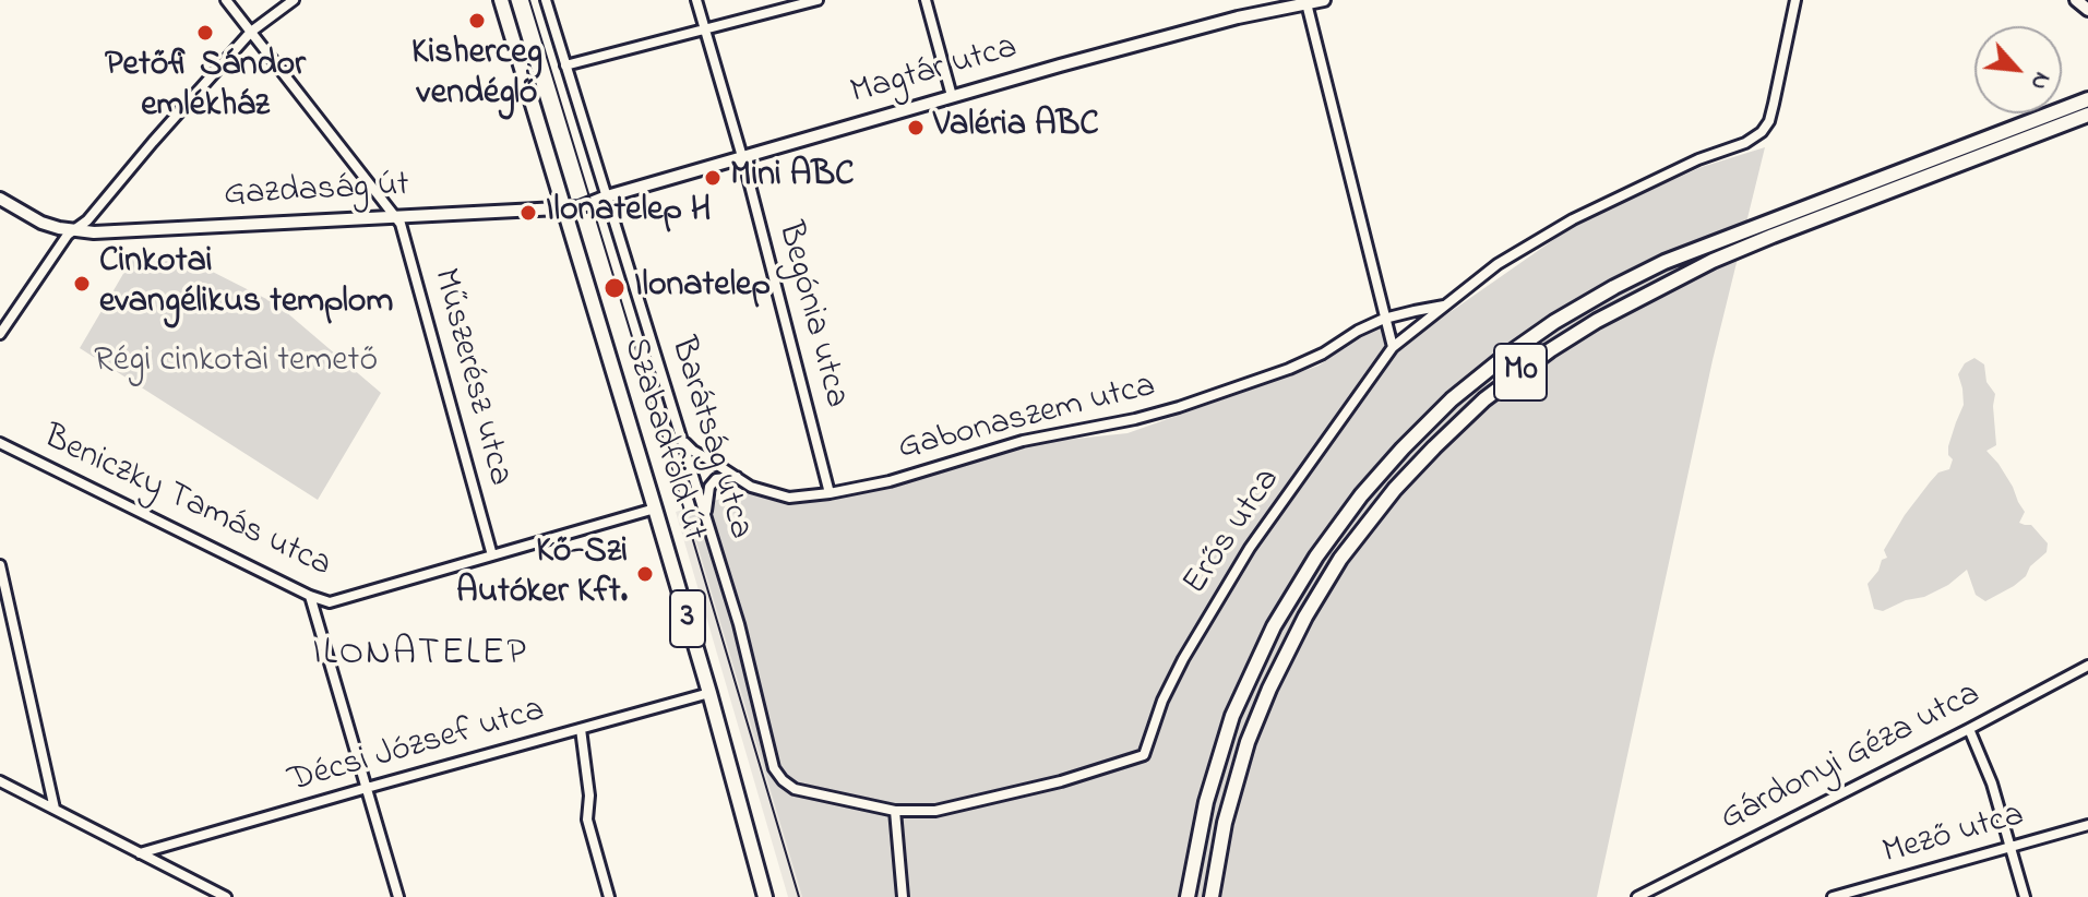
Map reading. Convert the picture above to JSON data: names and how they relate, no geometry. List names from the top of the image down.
{
  "streets": {
    "main road": ["M0", "Szabadföld út", "3"],
    "street": [
      "Magtár utca",
      "Gazdaság út",
      "Begónia utca",
      "Műszerész utca",
      "Gabonaszem utca",
      "Barátság utca",
      "Beniczky Tamás utca",
      "Erős utca",
      "Décsi József utca",
      "Gárdonyi Géza utca",
      "Mező utca"
    ]
  },
  "crossings": [
    ["Magtár utca", "Gazdaság út"],
    ["Magtár utca", "Begónia utca"],
    ["Magtár utca", "Barátság utca"],
    ["Magtár utca", "Szabadföld út"],
    ["Gazdaság út", "Műszerész utca"],
    ["Gazdaság út", "Szabadföld út"],
    ["Begónia utca", "Gabonaszem utca"],
    ["Műszerész utca", "Beniczky Tamás utca"],
    ["Gabonaszem utca", "Barátság utca"],
    ["Barátság utca", "Erős utca"],
    ["Szabadföld út", "Beniczky Tamás utca"],
    ["Szabadföld út", "Décsi József utca"]
  ],
  "districts": ["ILONATELEP"],
  "parks": ["Régi cinkotai temető"],
  "places": [
    "Kisherceg vendéglő",
    "Petőfi Sándor emlékház",
    "Valéria ABC",
    "Mini ABC",
    "Ilonatelep H",
    "Cinkotai evangélikus templom",
    "Ilonatelep",
    "Kő-Szi Autóker Kft."
  ],
  "north": "bottom right"
}
